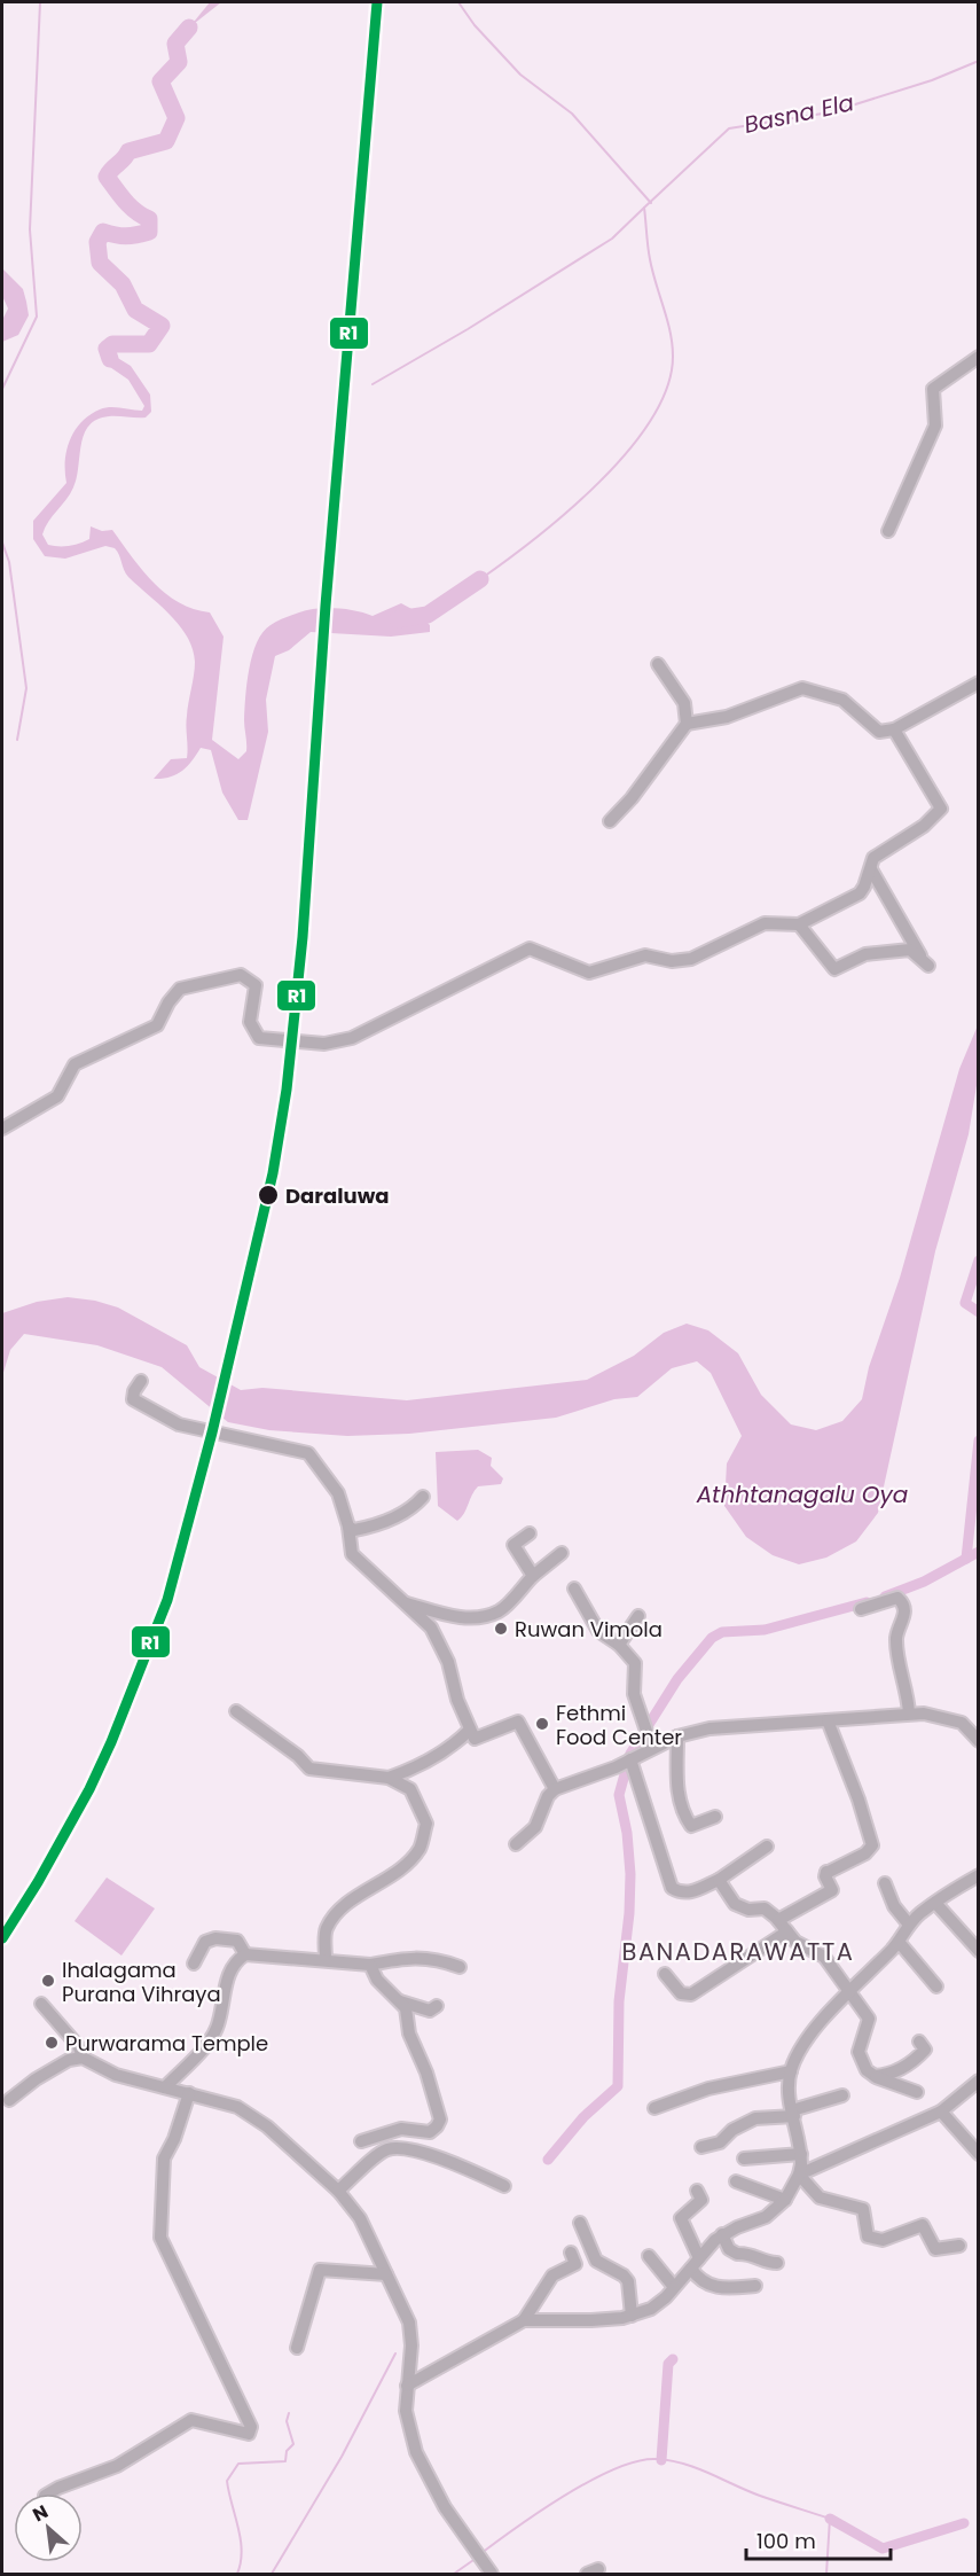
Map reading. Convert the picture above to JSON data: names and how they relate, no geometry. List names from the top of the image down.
{
  "districts": ["BANADARAWATTA"],
  "water": ["Basna Ela", "Athhtanagalu Oya"],
  "places": [
    "Daraluwa",
    "Ruwan Vimola",
    "Fethmi Food Center",
    "Ihalagama Purana Vihraya",
    "Purwarama Temple"
  ],
  "lines": ["transit line R1"],
  "scale_bar": "100 m",
  "north": "top left"
}
